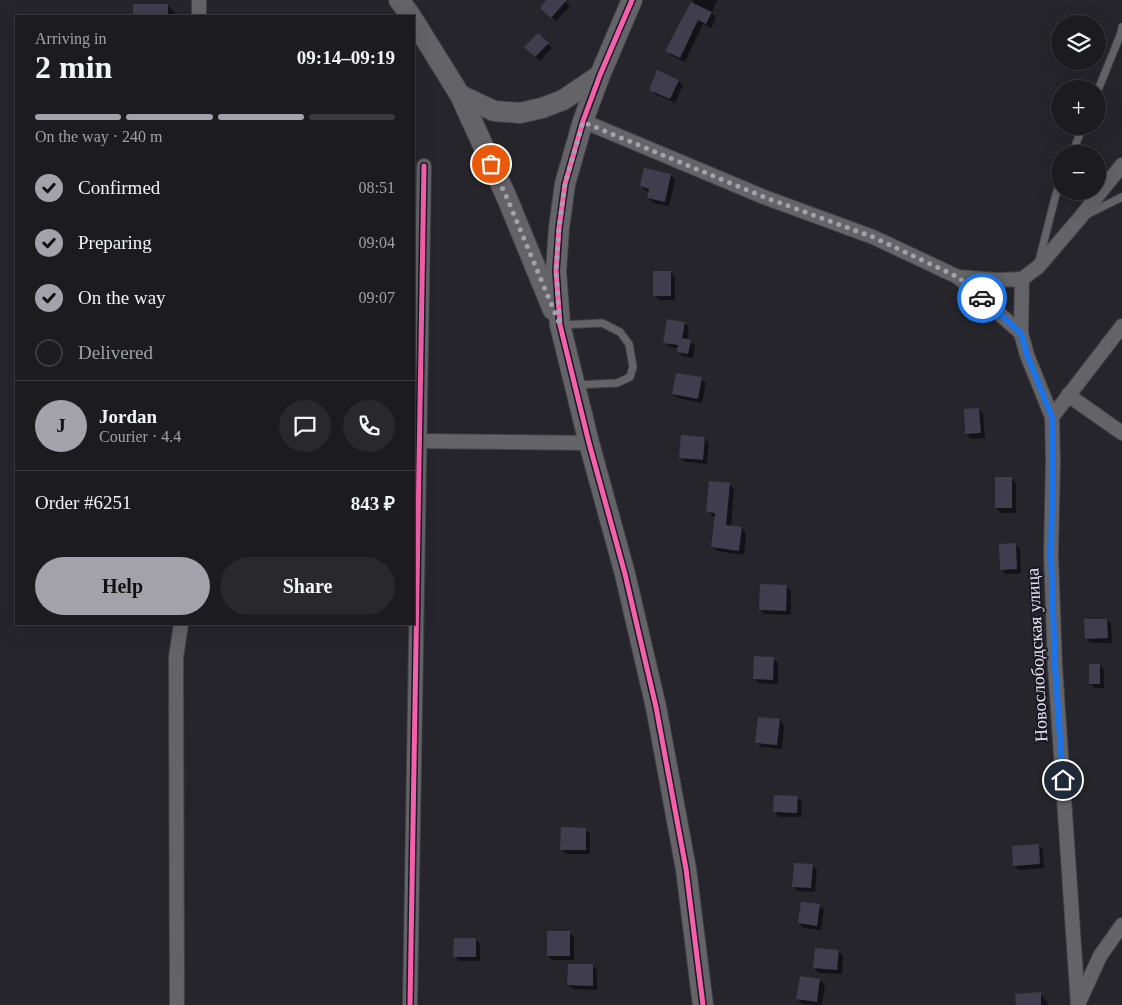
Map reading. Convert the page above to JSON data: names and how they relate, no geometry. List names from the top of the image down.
{
  "streets": {
    "street": ["Новослободская улица"]
  },
  "page": {
    "map_buttons": ["+", "−"],
    "heading": ["2 min", "Arriving in", "09:14–09:19"],
    "panel": [
      "Jordan",
      "Courier · 4.4",
      "Order #6251",
      "843 ₽"
    ],
    "bar": "On the way · 240 m",
    "list": [
      ["Confirmed", "08:51"],
      ["Preparing", "09:04"],
      ["On the way", "09:07"],
      "Delivered"
    ],
    "round": "J",
    "buttons": ["Help", "Share"]
  }
}
